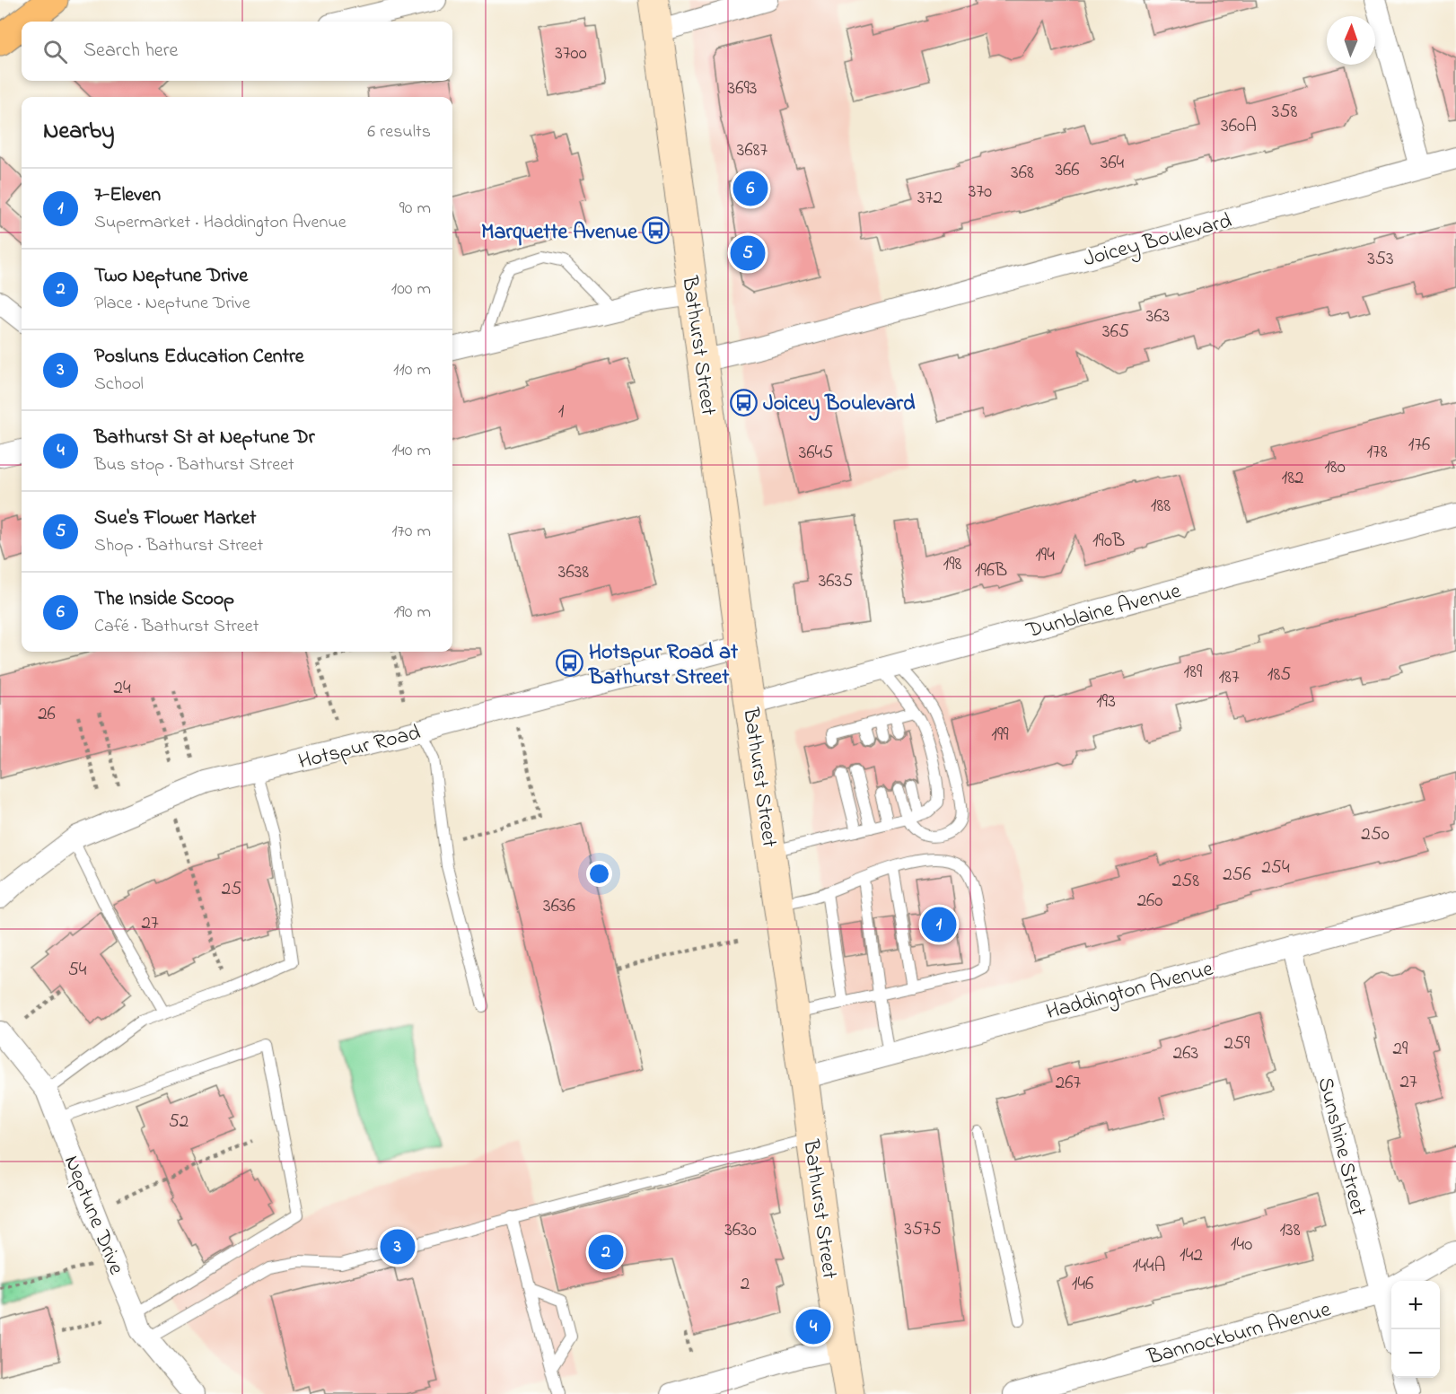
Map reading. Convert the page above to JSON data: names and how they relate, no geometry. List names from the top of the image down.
{
  "streets": {
    "main road": ["Bathurst Street"],
    "street": [
      "Joicey Boulevard",
      "Dunblaine Avenue",
      "Hotspur Road",
      "Haddington Avenue",
      "Sunshine Street",
      "Neptune Drive",
      "Bannockburn Avenue"
    ]
  },
  "crossings": [
    ["Joicey Boulevard", "Bathurst Street"],
    ["Bathurst Street", "Dunblaine Avenue"],
    ["Bathurst Street", "Hotspur Road"],
    ["Bathurst Street", "Haddington Avenue"],
    ["Haddington Avenue", "Sunshine Street"],
    ["Sunshine Street", "Bannockburn Avenue"]
  ],
  "places": {
    "bus stop": ["Marquette Avenue", "Joicey Boulevard", "Hotspur Road at Bathurst Street"]
  },
  "house_numbers": [
    "3700",
    "3693",
    "358",
    "360A",
    "3687",
    "364",
    "366",
    "368",
    "370",
    "372",
    "353",
    "363",
    "365",
    "1",
    "176",
    "178",
    "3645",
    "180",
    "182",
    "188",
    "190B",
    "194",
    "198",
    "196B",
    "3638",
    "3635",
    "189",
    "185",
    "187",
    "24",
    "193",
    "26",
    "199",
    "250",
    "254",
    "256",
    "258",
    "25",
    "260",
    "3636",
    "27",
    "54",
    "259",
    "29",
    "263",
    "27",
    "267",
    "52",
    "3575",
    "3630",
    "138",
    "140",
    "142",
    "144A",
    "2",
    "146"
  ],
  "north": "top",
  "page": {
    "search": "Search here",
    "heading": ["Nearby", "6 results"],
    "list": [
      {
        "mark": "1",
        "name": "7-Eleven",
        "note": "Supermarket · Haddington Avenue",
        "value": "90 m"
      },
      {
        "mark": "2",
        "name": "Two Neptune Drive",
        "note": "Place · Neptune Drive",
        "value": "100 m"
      },
      {
        "mark": "3",
        "name": "Posluns Education Centre",
        "note": "School",
        "value": "110 m"
      },
      {
        "mark": "4",
        "name": "Bathurst St at Neptune Dr",
        "note": "Bus stop · Bathurst Street",
        "value": "140 m"
      },
      {
        "mark": "5",
        "name": "Sue's Flower Market",
        "note": "Shop · Bathurst Street",
        "value": "170 m"
      },
      {
        "mark": "6",
        "name": "The Inside Scoop",
        "note": "Café · Bathurst Street",
        "value": "190 m"
      }
    ],
    "pins": [
      "6",
      "5",
      "1",
      "3",
      "2",
      "4"
    ],
    "map_buttons": ["+", "−"]
  }
}
